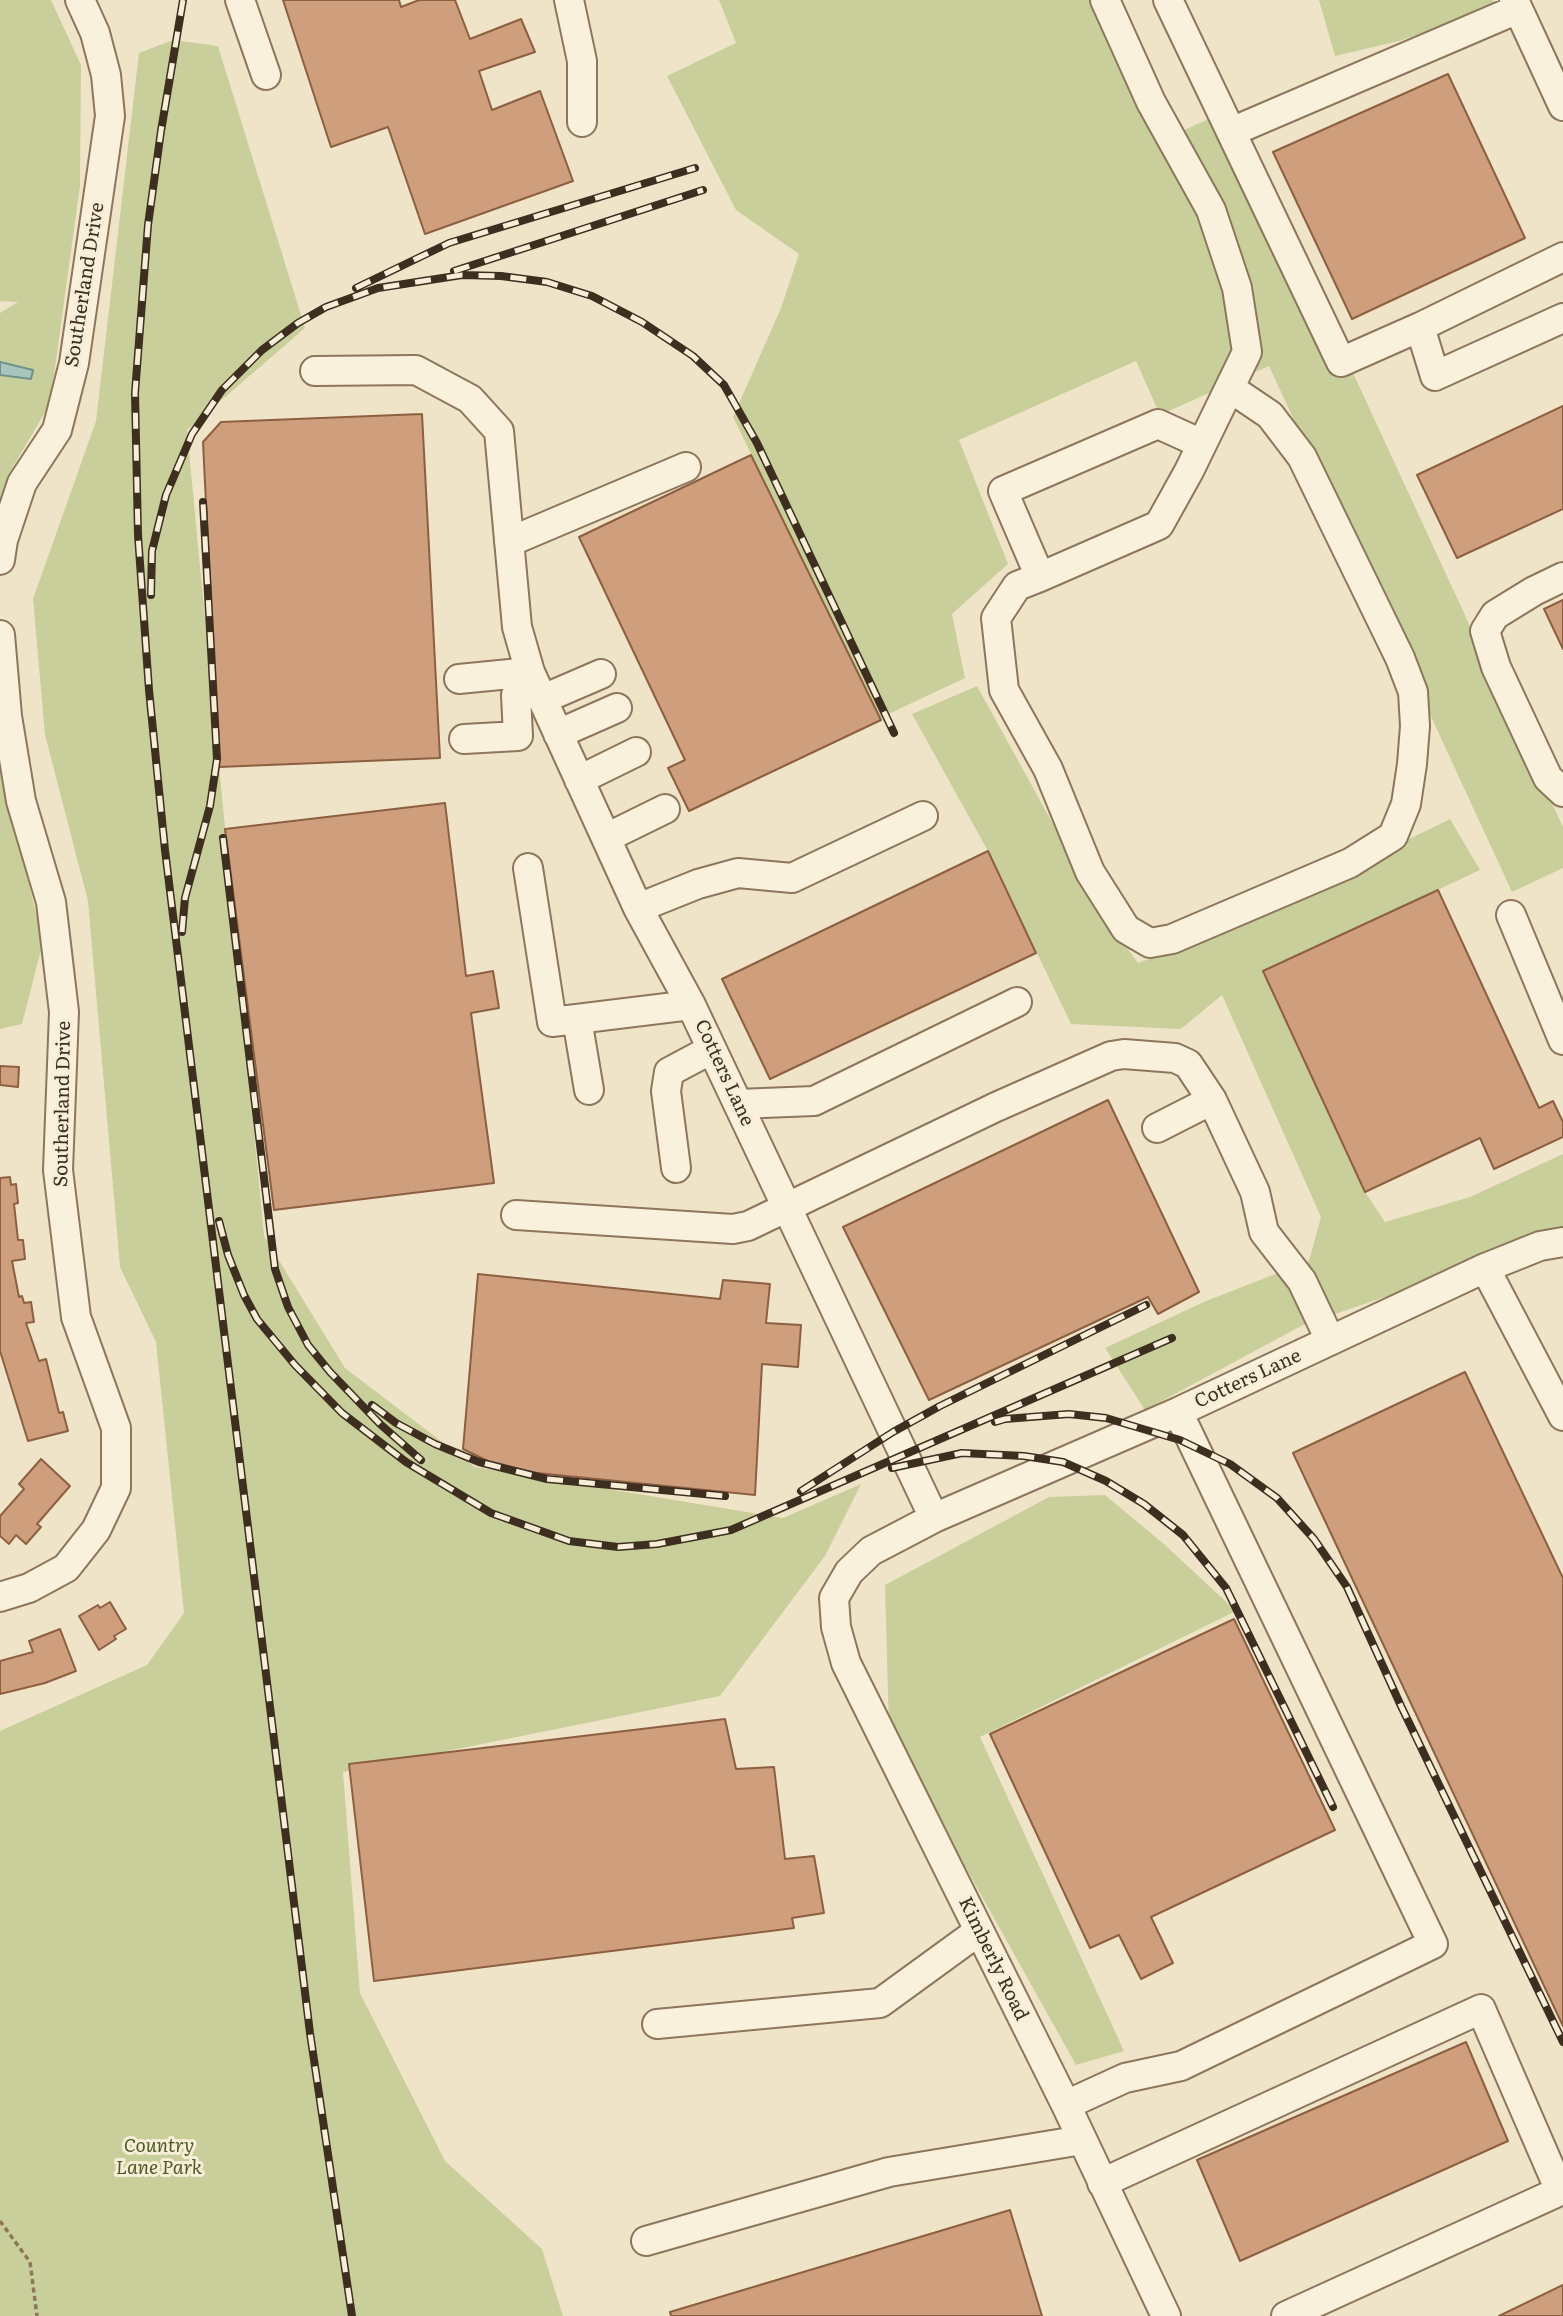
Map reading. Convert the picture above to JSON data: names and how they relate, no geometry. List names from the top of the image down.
{
  "streets": {
    "street": ["Southerland Drive", "Cotters Lane", "Kimberly Road"]
  },
  "crossings": [
    ["Cotters Lane", "Kimberly Road"]
  ],
  "parks": ["Country Lane Park"]
}
